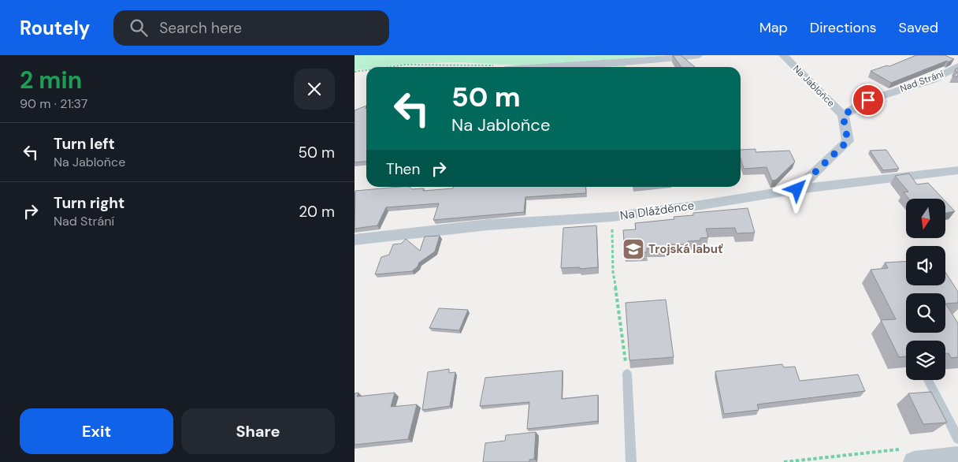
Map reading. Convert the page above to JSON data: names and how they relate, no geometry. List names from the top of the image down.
{
  "streets": {
    "street": ["Nad Strání", "Na Jabloňce", "Na Dlážděnce"]
  },
  "crossings": [
    ["Nad Strání", "Na Jabloňce"],
    ["Na Jabloňce", "Na Dlážděnce"]
  ],
  "places": {
    "school or university": ["Trojská labuť"]
  },
  "north": "bottom",
  "page": {
    "header": "Routely",
    "search": "Search here",
    "nav": ["Map", "Directions", "Saved"],
    "heading": ["2 min", "90 m · 21:37"],
    "turn": ["50 m", "Na Jabloňce"],
    "list": [
      {
        "name": "Turn left",
        "note": "Na Jabloňce",
        "value": "50 m"
      },
      {
        "name": "Turn right",
        "note": "Nad Strání",
        "value": "20 m"
      }
    ],
    "then": "Then",
    "buttons": ["Exit", "Share"]
  }
}
